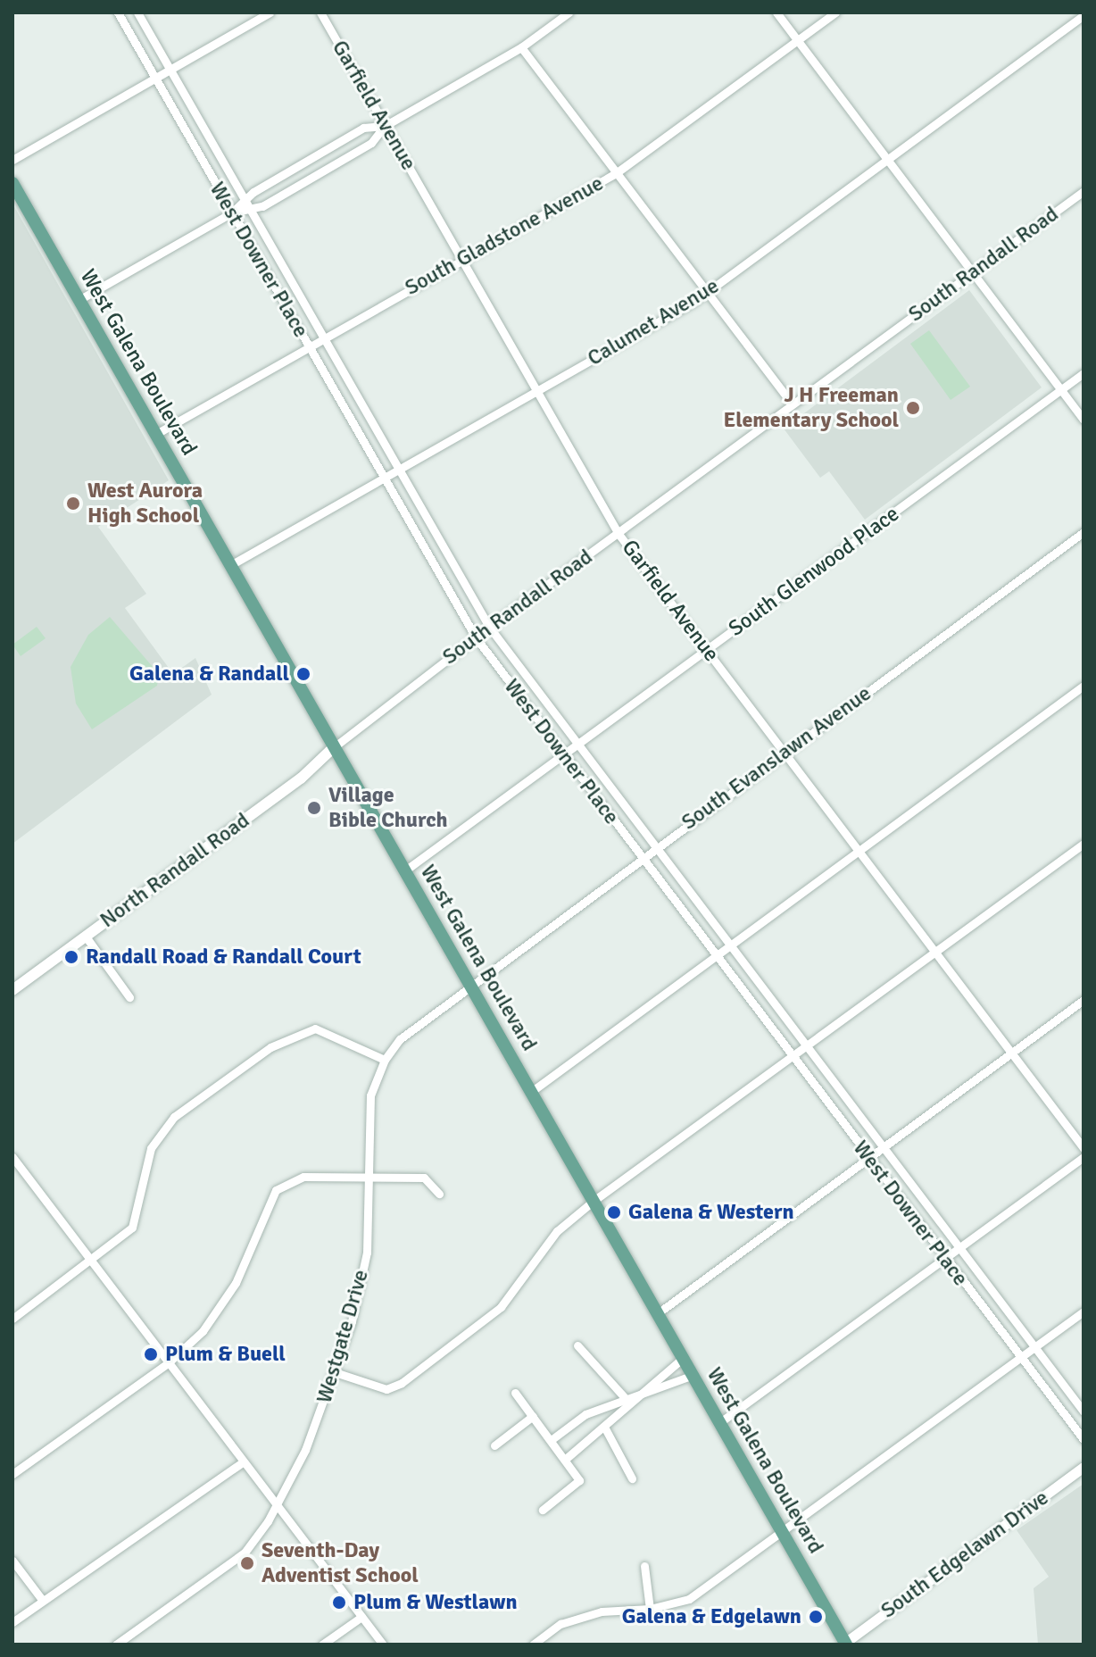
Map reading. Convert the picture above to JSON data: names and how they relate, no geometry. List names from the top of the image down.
{
  "streets": {
    "main road": ["West Galena Boulevard", "North Randall Road"],
    "street": [
      "Garfield Avenue",
      "South Gladstone Avenue",
      "West Downer Place",
      "South Randall Road",
      "Calumet Avenue",
      "South Glenwood Place",
      "South Evanslawn Avenue",
      "Westgate Drive",
      "South Edgelawn Drive"
    ]
  },
  "crossings": [
    ["Garfield Avenue", "South Gladstone Avenue"],
    ["Garfield Avenue", "South Randall Road"],
    ["Garfield Avenue", "Calumet Avenue"],
    ["Garfield Avenue", "South Glenwood Place"],
    ["Garfield Avenue", "South Evanslawn Avenue"],
    ["South Gladstone Avenue", "West Downer Place"],
    ["South Gladstone Avenue", "West Galena Boulevard"],
    ["West Downer Place", "South Randall Road"],
    ["West Downer Place", "Calumet Avenue"],
    ["West Downer Place", "South Glenwood Place"],
    ["West Downer Place", "South Evanslawn Avenue"],
    ["South Randall Road", "West Galena Boulevard"],
    ["South Randall Road", "North Randall Road"],
    ["Calumet Avenue", "West Galena Boulevard"],
    ["West Galena Boulevard", "South Glenwood Place"],
    ["West Galena Boulevard", "South Evanslawn Avenue"],
    ["West Galena Boulevard", "North Randall Road"],
    ["West Galena Boulevard", "Westgate Drive"],
    ["West Galena Boulevard", "South Edgelawn Drive"],
    ["South Evanslawn Avenue", "Westgate Drive"]
  ],
  "places": [
    "J H Freeman Elementary School",
    "West Aurora High School",
    "Galena & Randall",
    "Village Bible Church",
    "Randall Road & Randall Court",
    "Galena & Western",
    "Plum & Buell",
    "Seventh-Day Adventist School",
    "Plum & Westlawn",
    "Galena & Edgelawn"
  ]
}
